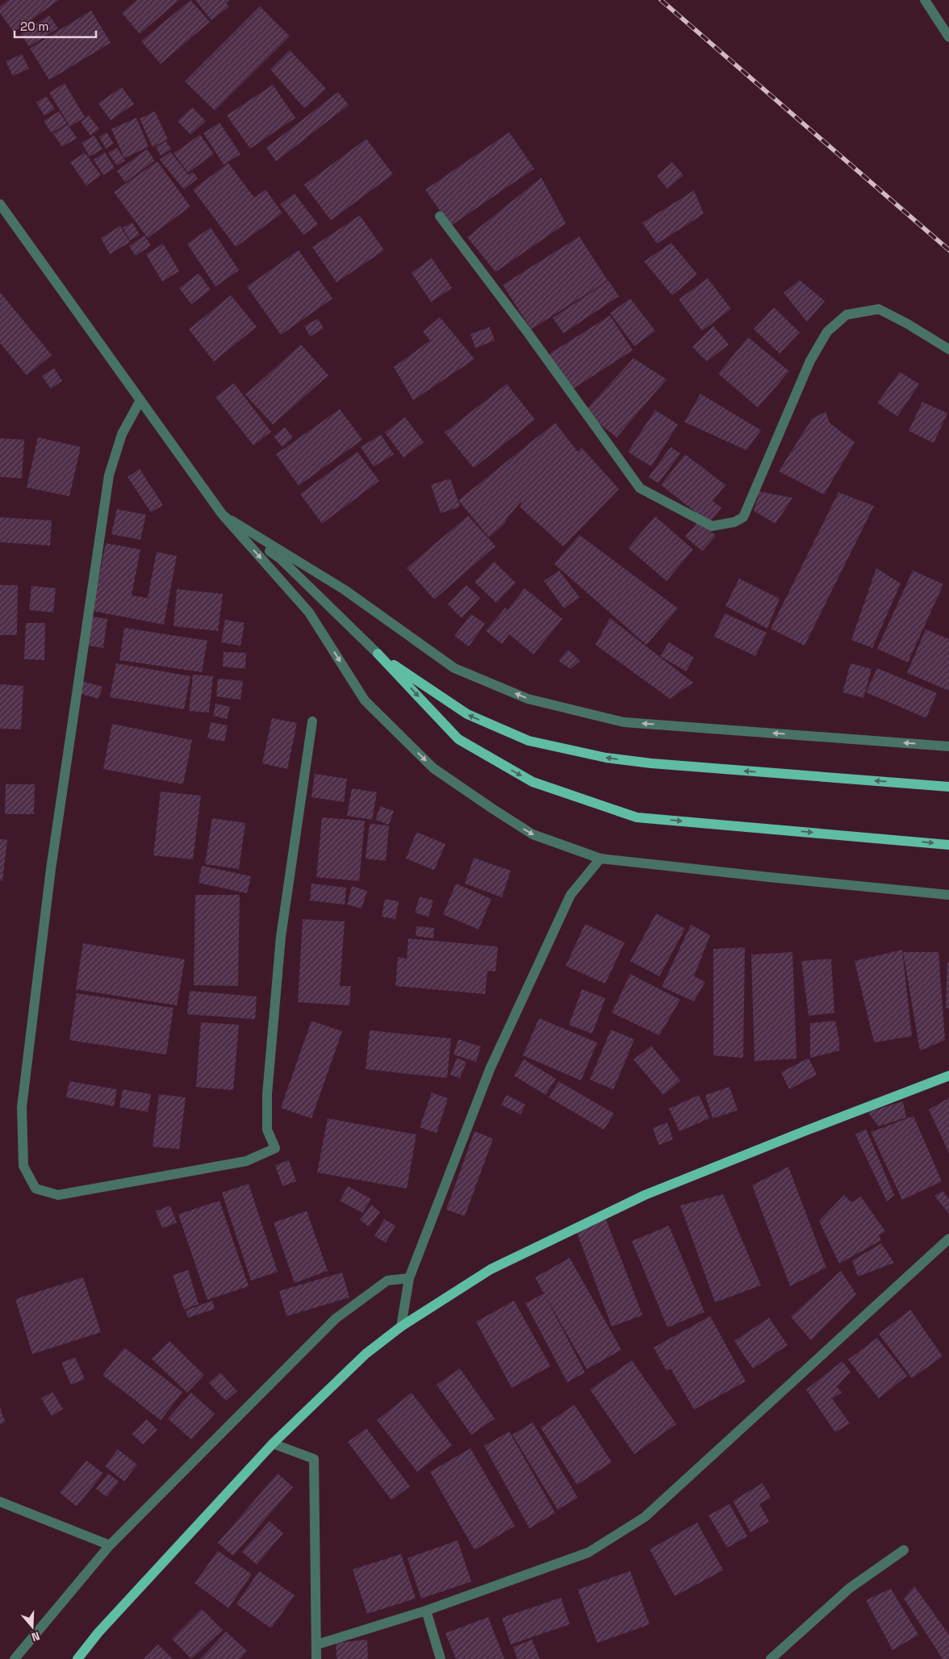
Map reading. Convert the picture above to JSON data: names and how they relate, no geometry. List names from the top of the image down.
{
  "scale_bar": "20 m",
  "north": "bottom"
}
